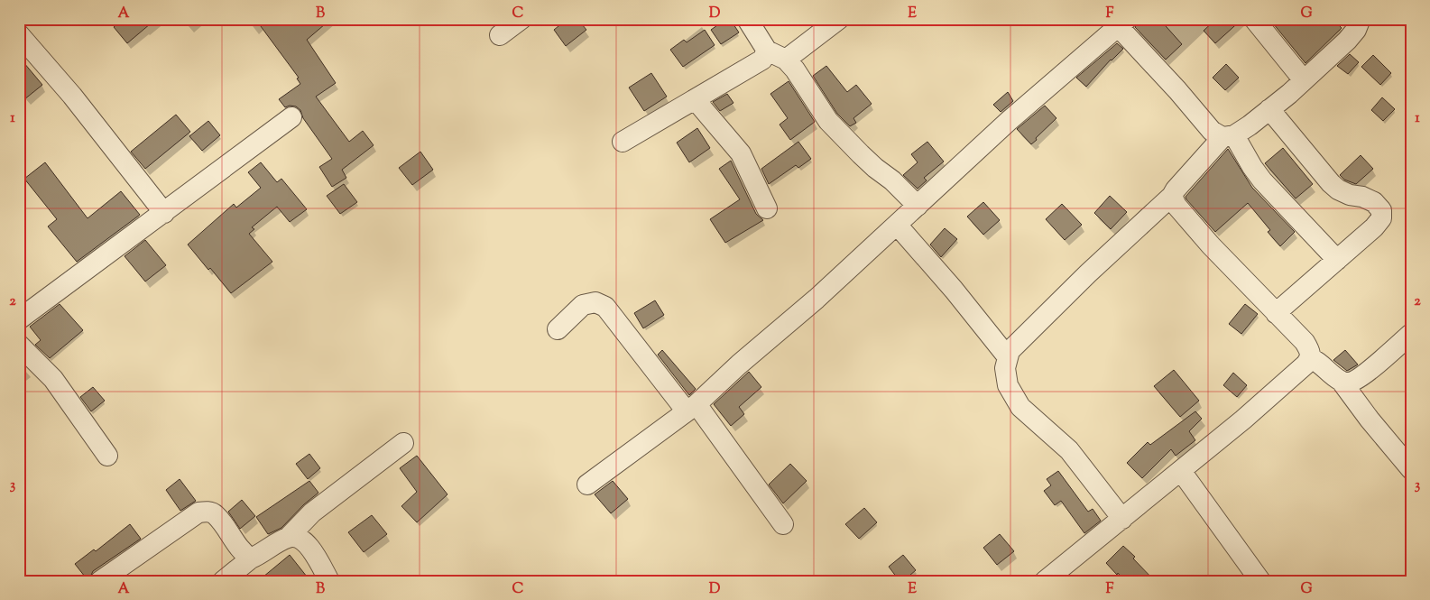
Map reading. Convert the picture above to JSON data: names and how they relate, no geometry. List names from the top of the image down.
{
  "grid": {
    "columns": [
      "A",
      "B",
      "C",
      "D",
      "E",
      "F",
      "G"
    ],
    "rows": ["1", "2", "3"]
  }
}
